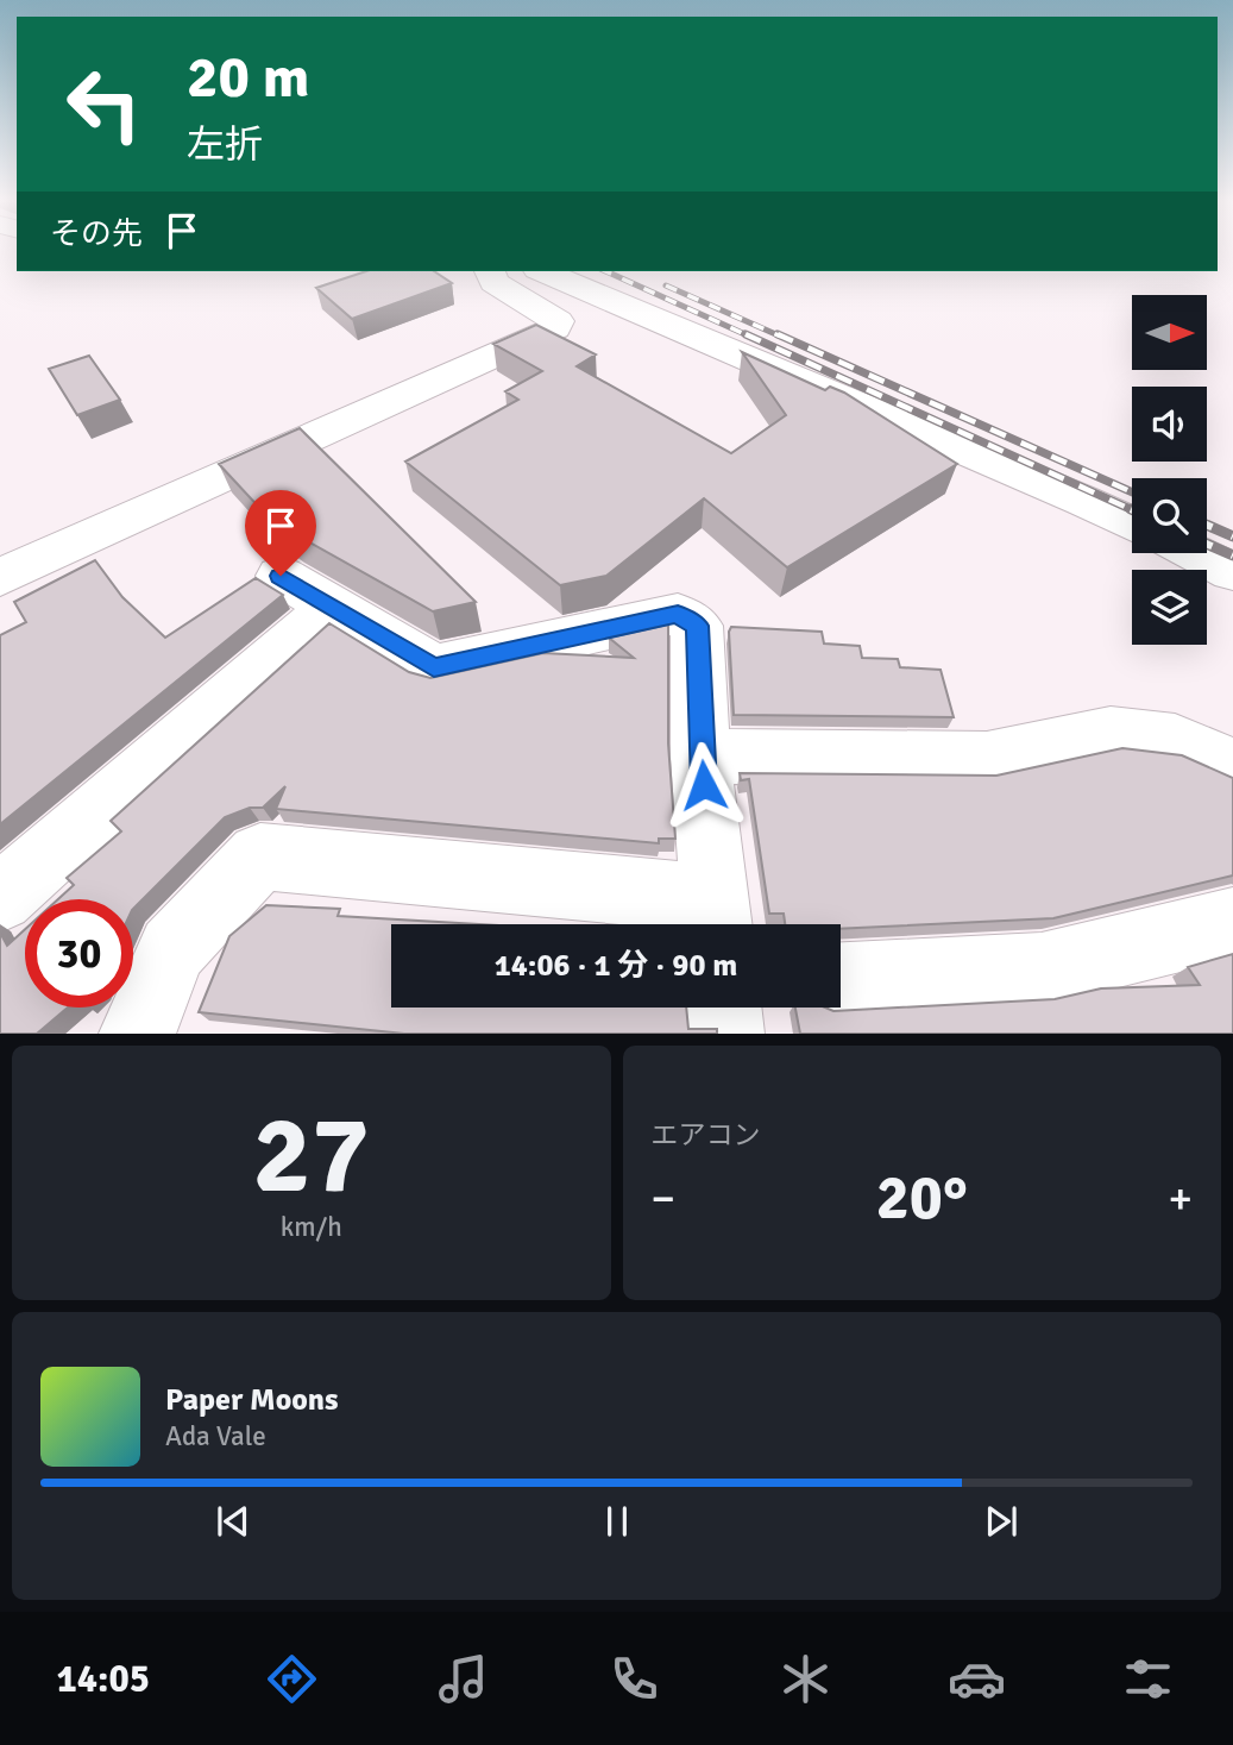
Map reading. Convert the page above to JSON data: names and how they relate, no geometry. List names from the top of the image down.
{
  "north": "right",
  "page": {
    "turn": ["20 m", "左折"],
    "then": "その先",
    "limit": "30",
    "trip": "14:06 · 1 分 · 90 m",
    "tile": [
      ["27", "km/h"],
      "エアコン"
    ],
    "heat": ["−", "20°", "+"],
    "song": ["Paper Moons", "Ada Vale"],
    "tabs": "14:05"
  }
}
